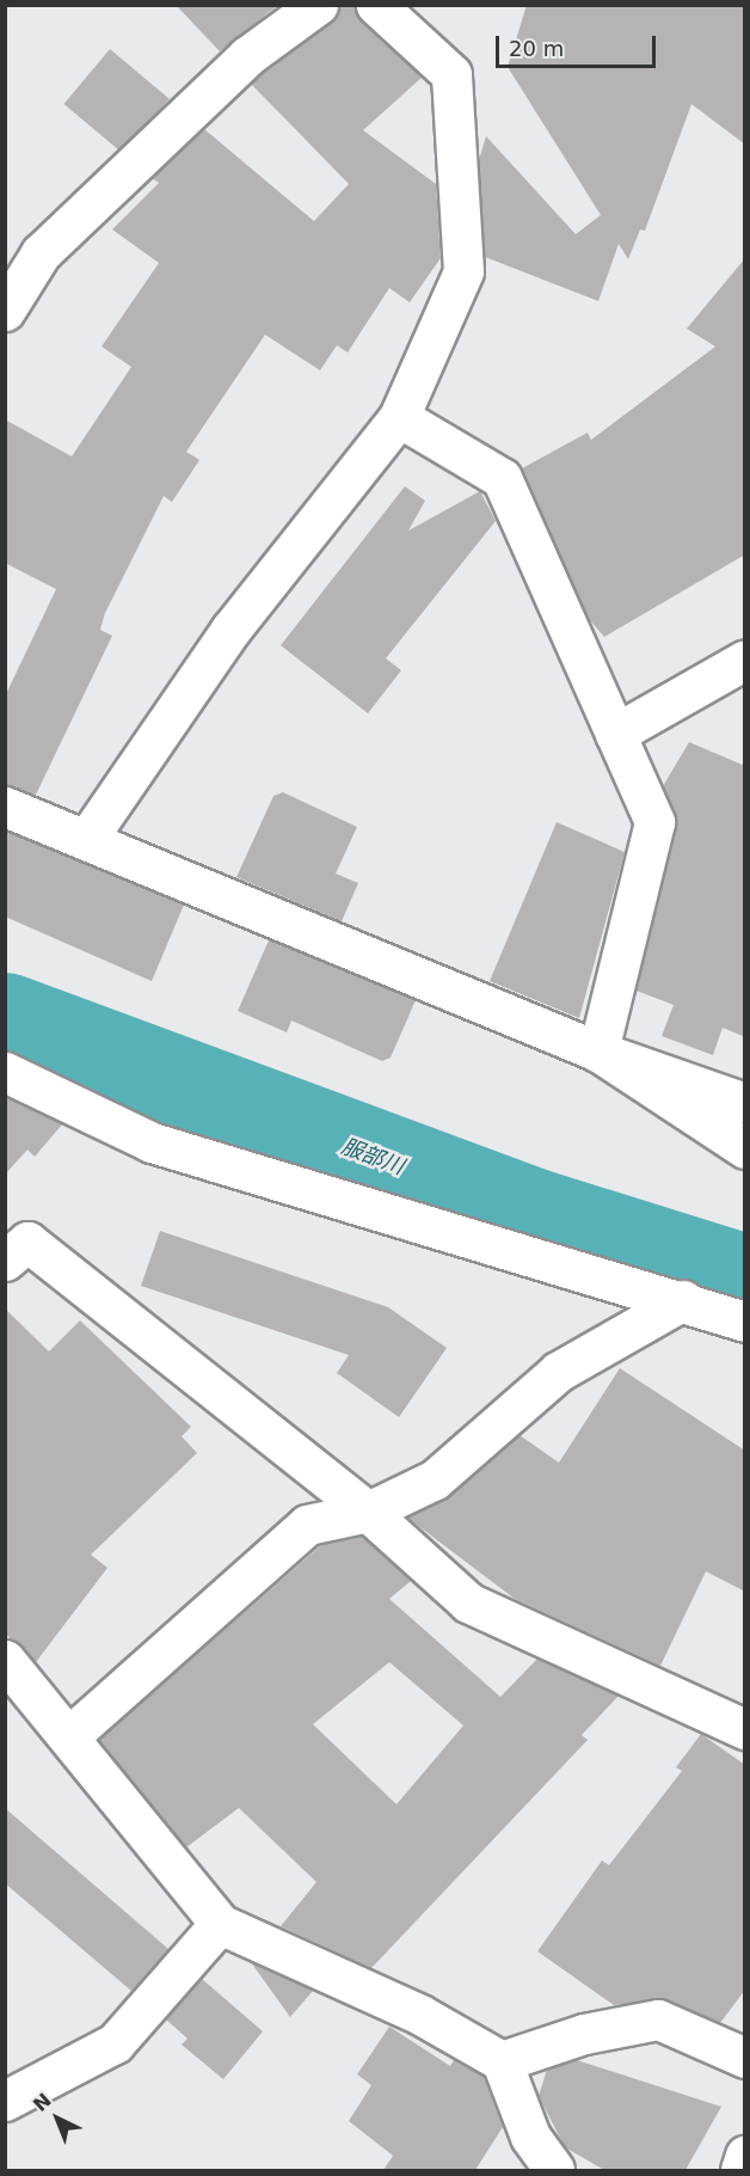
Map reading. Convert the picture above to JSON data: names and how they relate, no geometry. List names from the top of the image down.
{
  "water": ["服部川"],
  "scale_bar": "20 m",
  "north": "top left"
}
